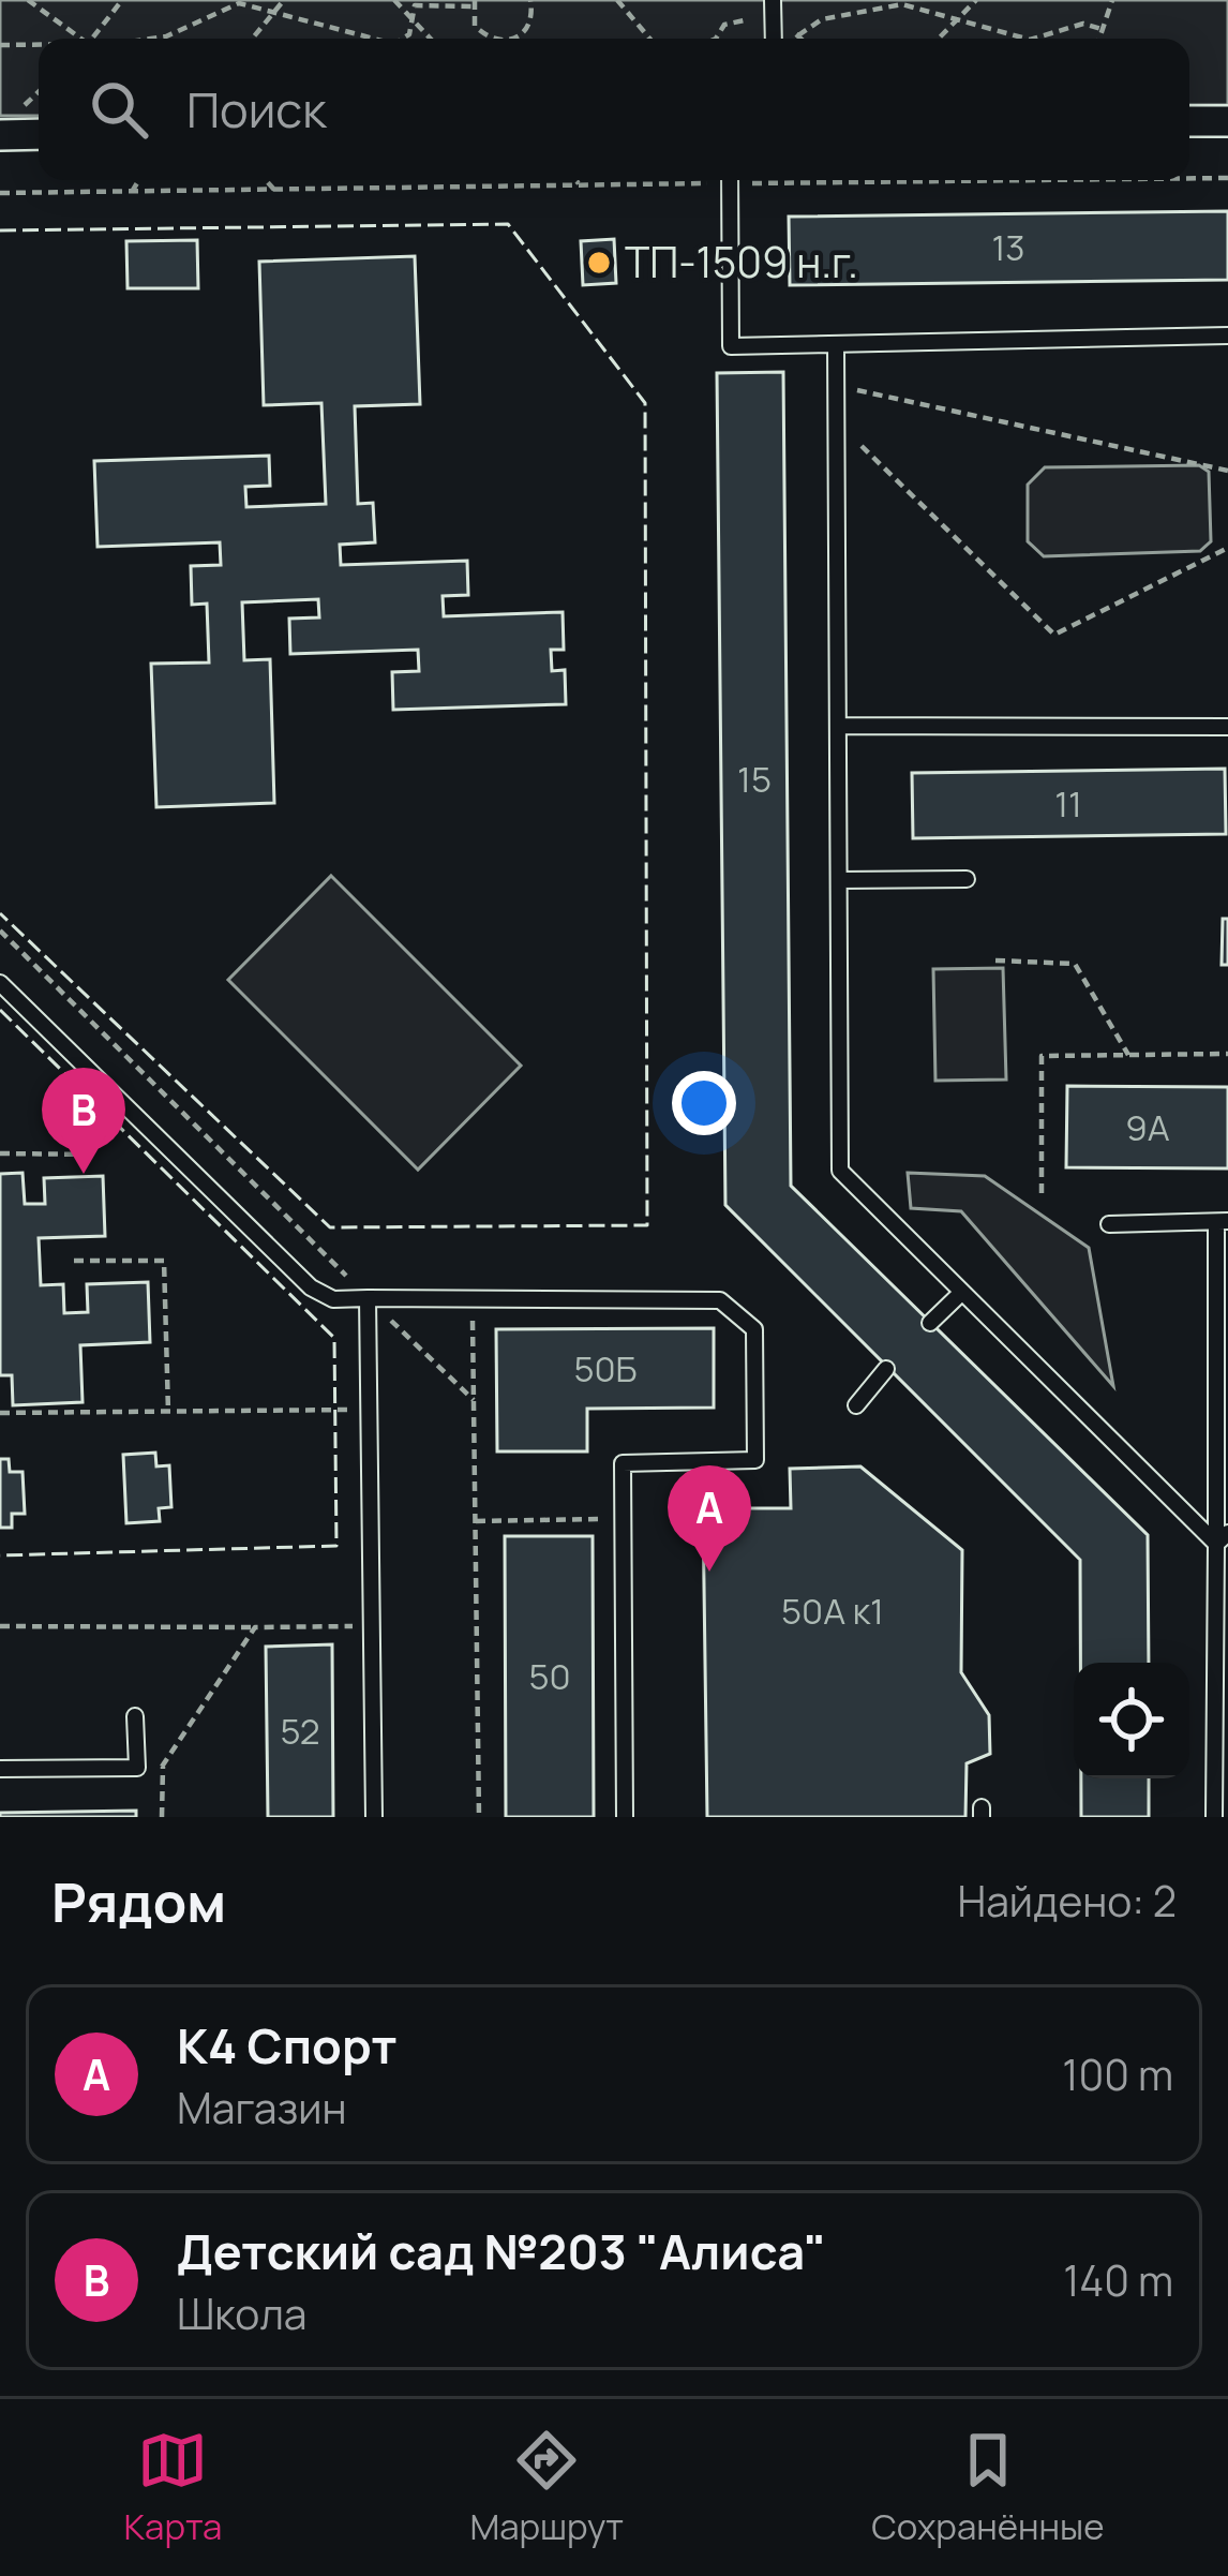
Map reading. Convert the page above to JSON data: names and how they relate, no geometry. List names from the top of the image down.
{
  "places": ["ТП-1509 н.г."],
  "house_numbers": [
    "13",
    "15",
    "11",
    "9А",
    "50Б",
    "50А к1",
    "50",
    "52"
  ],
  "page": {
    "search": "Поиск",
    "pins": ["B", "A"],
    "heading": ["Рядом", "Найдено: 2"],
    "list": [
      {
        "mark": "A",
        "name": "К4 Спорт",
        "note": "Магазин",
        "value": "100 m"
      },
      {
        "mark": "B",
        "name": "Детский сад №203 \"Алиса\"",
        "note": "Школа",
        "value": "140 m"
      }
    ],
    "nav": ["Карта", "Маршрут", "Сохранённые"]
  }
}
